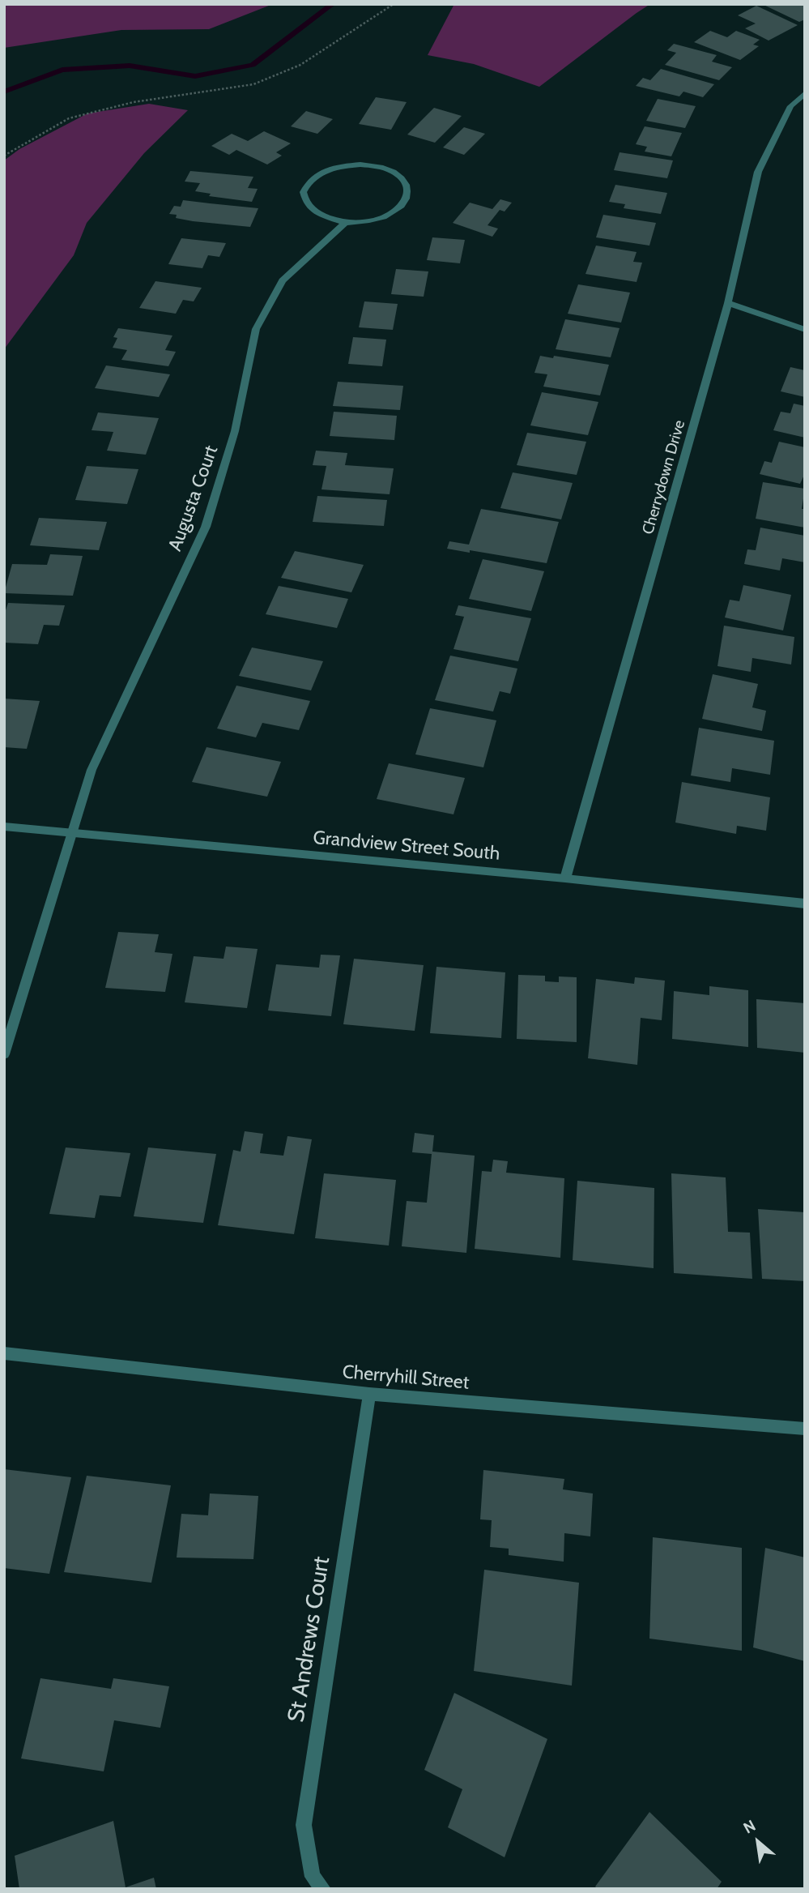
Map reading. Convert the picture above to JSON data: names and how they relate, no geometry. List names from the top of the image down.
{
  "streets": {
    "street": [
      "Cherrydown Drive",
      "Augusta Court",
      "Grandview Street South",
      "Cherryhill Street",
      "St Andrews Court"
    ]
  },
  "crossings": [
    ["Cherrydown Drive", "Grandview Street South"],
    ["Augusta Court", "Grandview Street South"],
    ["Cherryhill Street", "St Andrews Court"]
  ],
  "north": "top left"
}
